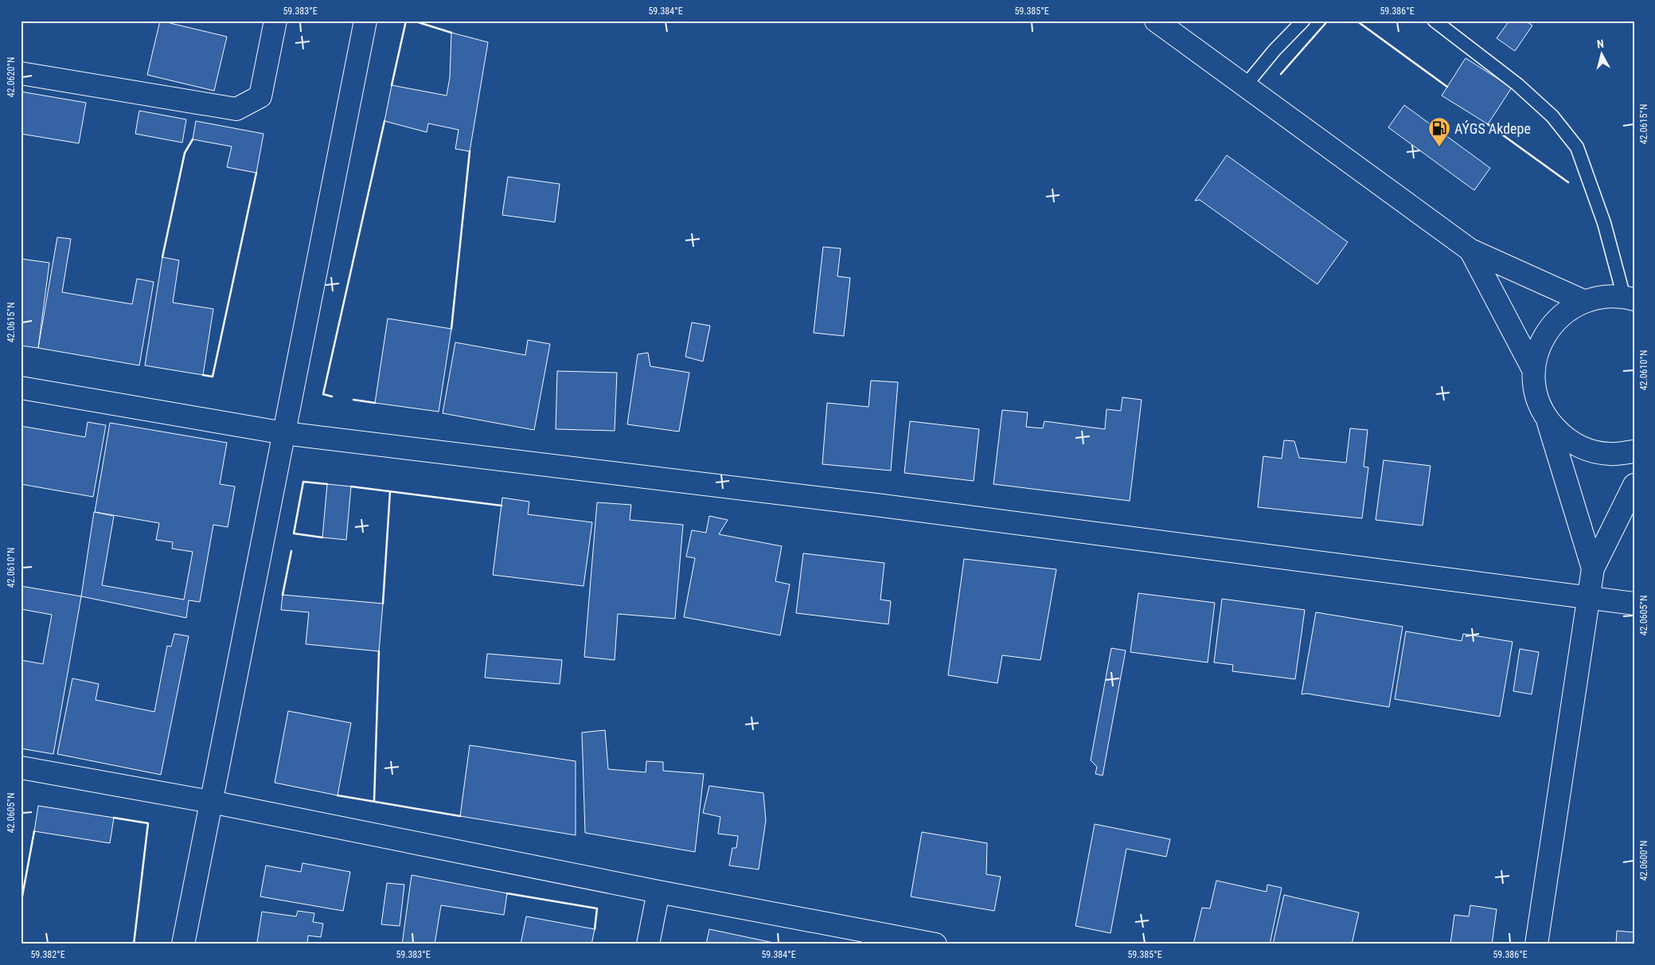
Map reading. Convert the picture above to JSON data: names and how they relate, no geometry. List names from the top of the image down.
{
  "places": {
    "fuel station": ["AÝGS Akdepe"]
  },
  "north": "top",
  "coordinates": [
    "59.383°E",
    "59.384°E",
    "59.385°E",
    "59.386°E",
    "42.0620°N",
    "42.0615°N",
    "42.0610°N",
    "42.0605°N",
    "42.0600°N",
    "59.382°E"
  ]
}
